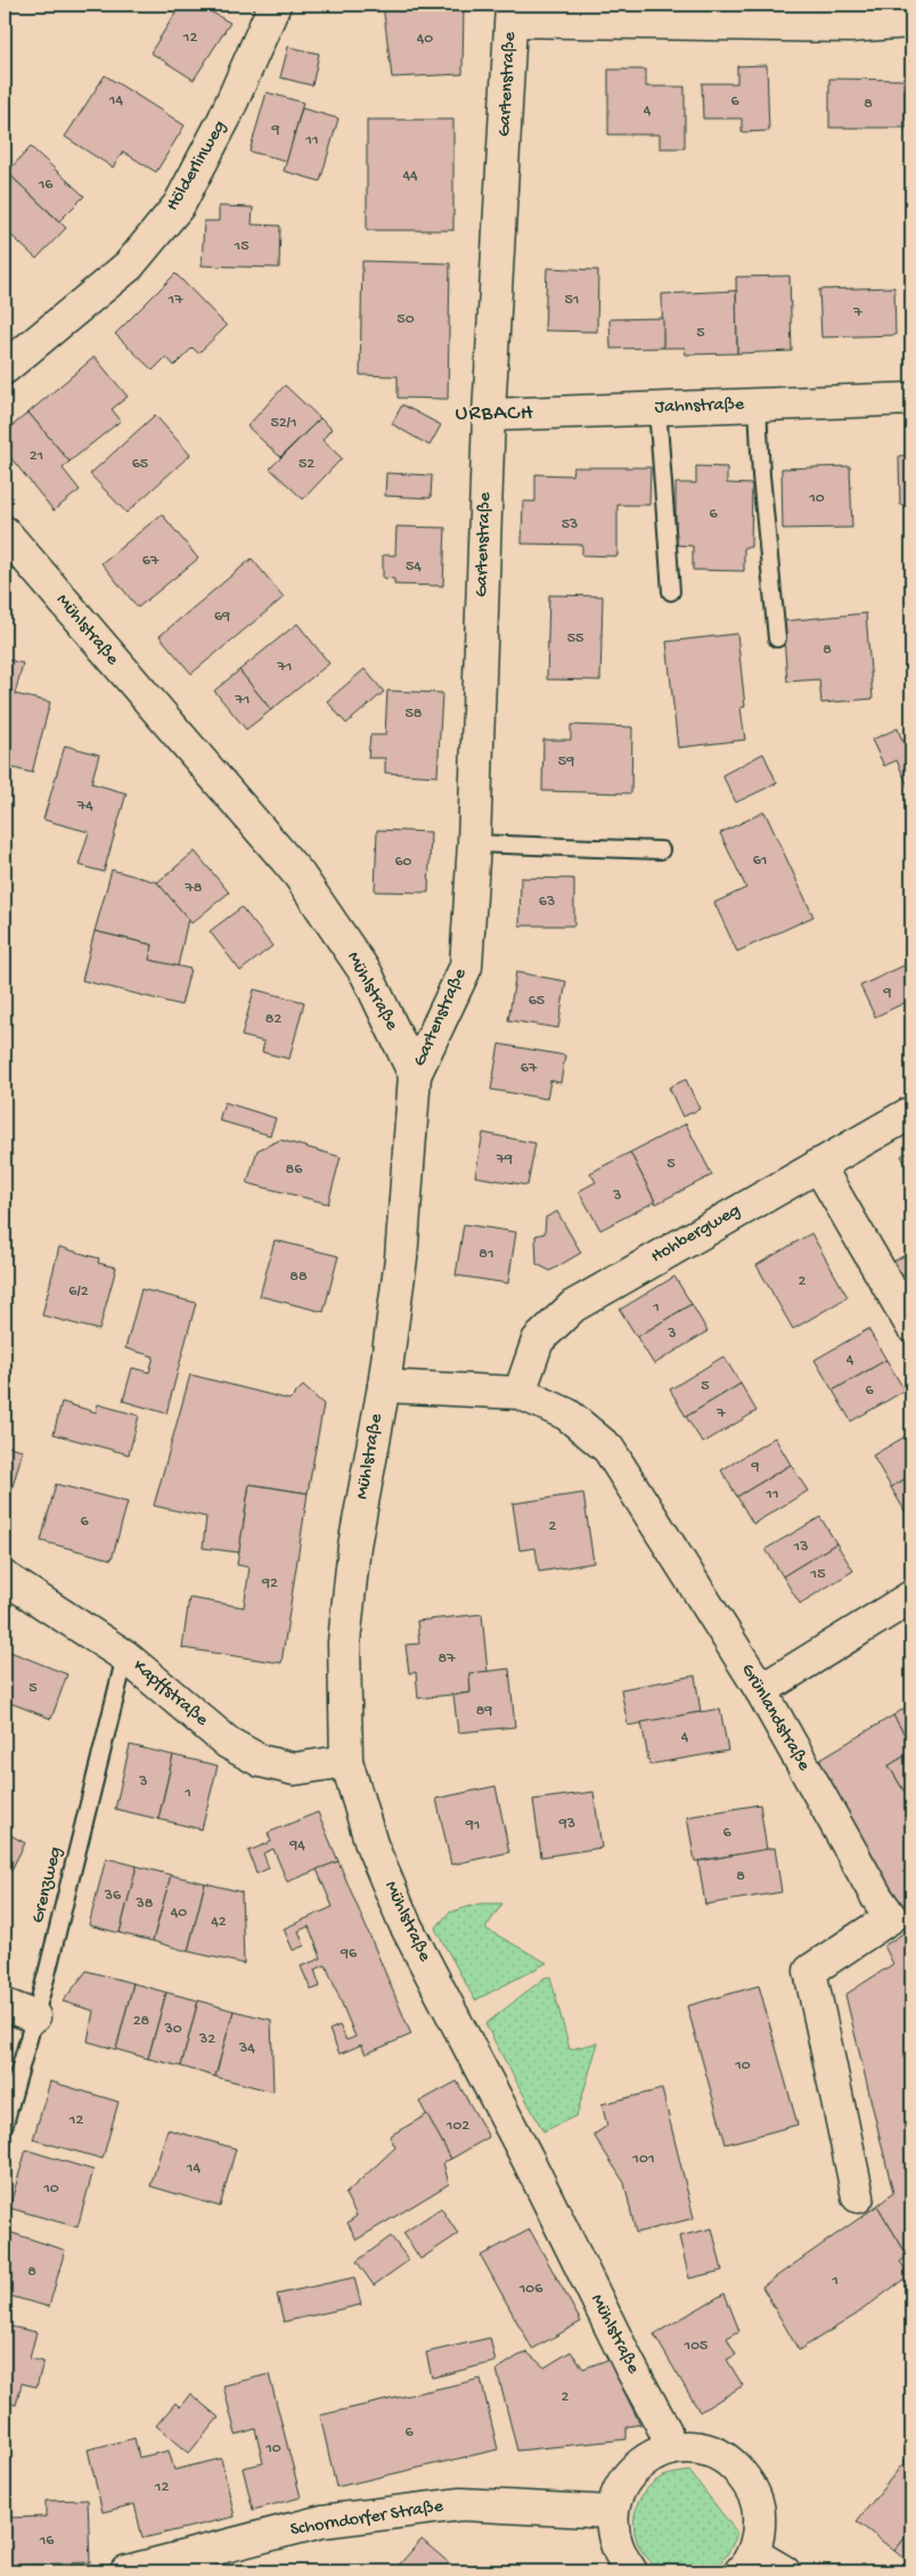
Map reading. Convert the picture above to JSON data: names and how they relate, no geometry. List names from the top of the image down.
{
  "streets": {
    "street": [
      "Gartenstraße",
      "Hölderlinweg",
      "Jahnstraße",
      "Mühlstraße",
      "Hohbergweg",
      "Kapffstraße",
      "Grünlandstraße",
      "Schorndorfer Straße"
    ],
    "lane": ["Grenzweg"]
  },
  "crossings": [
    ["Gartenstraße", "Jahnstraße"],
    ["Gartenstraße", "Mühlstraße"],
    ["Mühlstraße", "Kapffstraße"],
    ["Mühlstraße", "Grünlandstraße"],
    ["Hohbergweg", "Grünlandstraße"],
    ["Kapffstraße", "Grenzweg"]
  ],
  "districts": ["URBACH"],
  "house_numbers": [
    "12",
    "40",
    "14",
    "6",
    "8",
    "4",
    "9",
    "11",
    "44",
    "16",
    "15",
    "17",
    "51",
    "7",
    "50",
    "5",
    "52/1",
    "21",
    "65",
    "52",
    "10",
    "6",
    "53",
    "67",
    "54",
    "69",
    "55",
    "8",
    "71",
    "71",
    "58",
    "59",
    "74",
    "61",
    "60",
    "78",
    "63",
    "9",
    "65",
    "82",
    "67",
    "79",
    "5",
    "86",
    "3",
    "81",
    "88",
    "2",
    "6/2",
    "1",
    "3",
    "4",
    "5",
    "6",
    "7",
    "9",
    "11",
    "6",
    "2",
    "13",
    "15",
    "92",
    "87",
    "5",
    "89",
    "4",
    "3",
    "1",
    "93",
    "91",
    "6",
    "94",
    "8",
    "36",
    "38",
    "40",
    "42",
    "96",
    "28",
    "30",
    "32",
    "34",
    "10",
    "12",
    "102",
    "101",
    "14",
    "10",
    "8",
    "1",
    "106",
    "105",
    "2",
    "6",
    "10",
    "12",
    "16"
  ]
}
